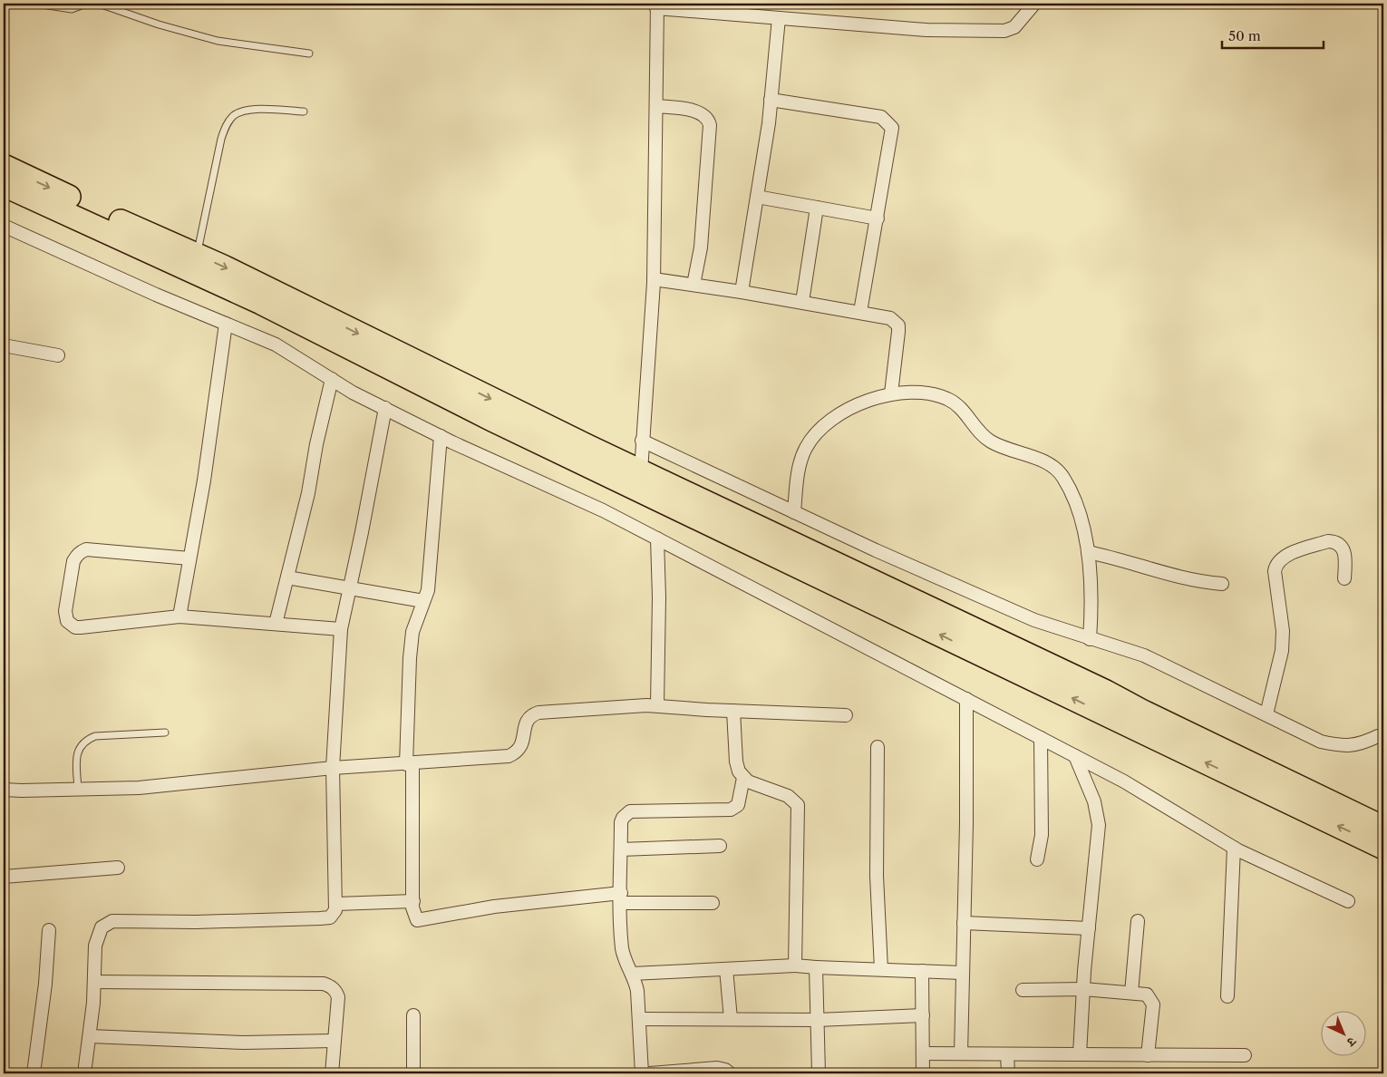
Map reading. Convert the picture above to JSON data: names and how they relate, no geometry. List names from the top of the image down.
{
  "scale_bar": "50 m",
  "north": "bottom right"
}
